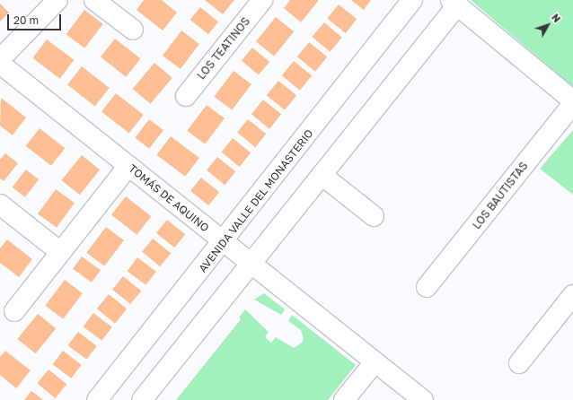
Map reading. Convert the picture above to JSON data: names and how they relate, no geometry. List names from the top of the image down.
{
  "streets": {
    "street": [
      "LOS TEATINOS",
      "LOS BAUTISTAS",
      "TOMÁS DE AQUINO",
      "AVENIDA VALLE DEL MONASTERIO"
    ]
  },
  "crossings": [
    ["TOMÁS DE AQUINO", "AVENIDA VALLE DEL MONASTERIO"]
  ],
  "scale_bar": "20 m",
  "north": "top right"
}
